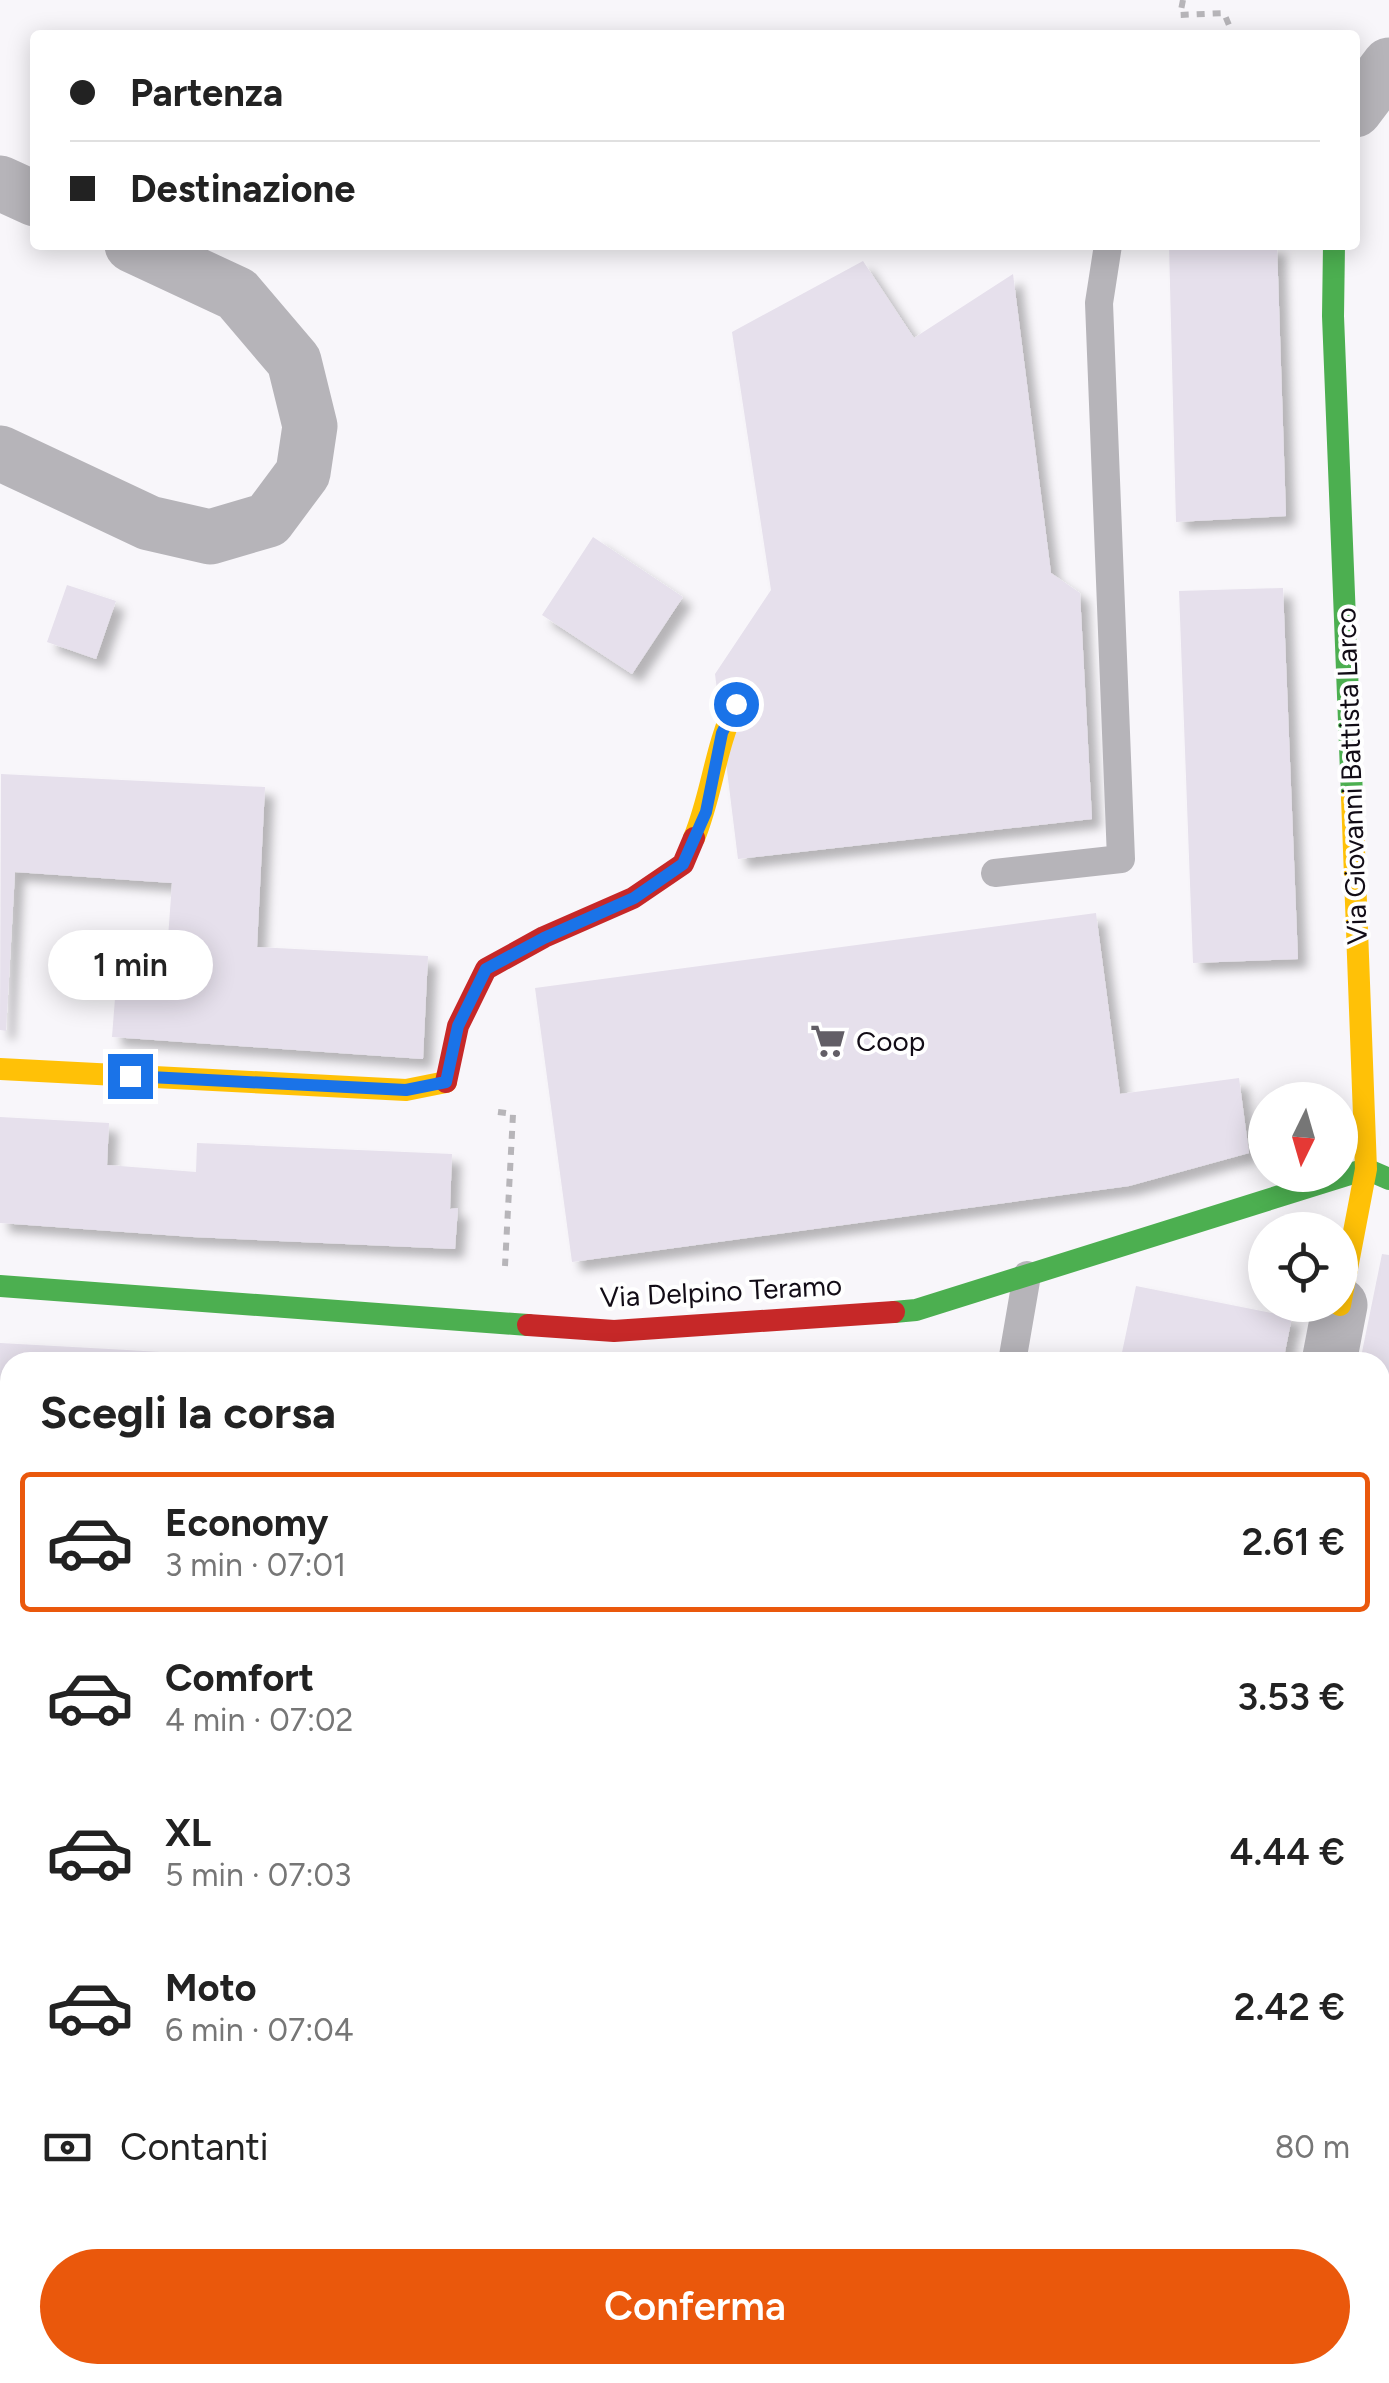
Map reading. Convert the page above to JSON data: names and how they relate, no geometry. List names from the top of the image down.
{
  "streets": {
    "street": ["Via Giovanni Battista Larco", "Via Delpino Teramo"]
  },
  "crossings": [
    ["Via Giovanni Battista Larco", "Via Delpino Teramo"]
  ],
  "places": {
    "supermarket": ["Coop"]
  },
  "north": "bottom",
  "page": {
    "banner": ["Partenza", "Destinazione"],
    "bubble": "1 min",
    "heading": "Scegli la corsa",
    "list": [
      {
        "name": "Economy",
        "note": "3 min · 07:01",
        "value": "2.61 €"
      },
      {
        "name": "Comfort",
        "note": "4 min · 07:02",
        "value": "3.53 €"
      },
      {
        "name": "XL",
        "note": "5 min · 07:03",
        "value": "4.44 €"
      },
      {
        "name": "Moto",
        "note": "6 min · 07:04",
        "value": "2.42 €"
      }
    ],
    "pay": ["Contanti", "80 m"],
    "buttons": "Conferma"
  }
}
